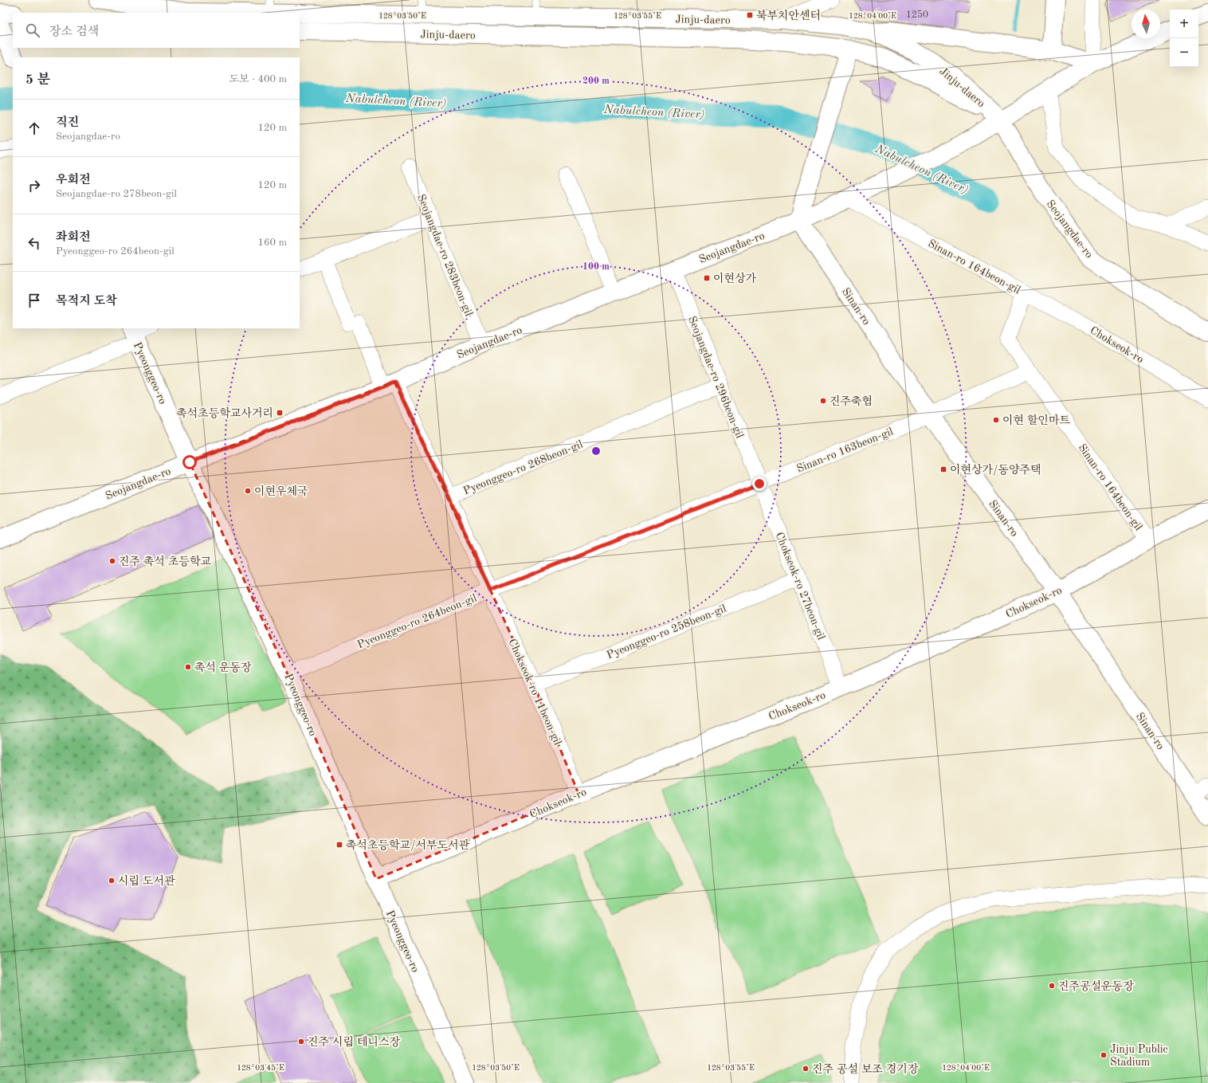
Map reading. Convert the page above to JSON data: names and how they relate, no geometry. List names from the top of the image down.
{
  "streets": {
    "street": [
      "Jinju-daero",
      "Seojangdae-ro",
      "Seojangdae-ro 283beon-gil",
      "Sinan-ro 164beon-gil",
      "Sinan-ro",
      "Chokseok-ro",
      "Pyeonggeo-ro",
      "Seojangdae-ro 296beon-gil",
      "Sinan-ro 163beon-gil",
      "Pyeonggeo-ro 268beon-gil",
      "Chokseok-ro 27beon-gil",
      "Pyeonggeo-ro 264beon-gil",
      "Pyeonggeo-ro 258beon-gil",
      "Chokseok-ro 11beon-gil"
    ]
  },
  "crossings": [
    ["Jinju-daero", "Seojangdae-ro"],
    ["Seojangdae-ro", "Seojangdae-ro 283beon-gil"],
    ["Seojangdae-ro", "Sinan-ro 164beon-gil"],
    ["Seojangdae-ro", "Sinan-ro"],
    ["Seojangdae-ro", "Pyeonggeo-ro"],
    ["Seojangdae-ro", "Seojangdae-ro 296beon-gil"],
    ["Seojangdae-ro", "Chokseok-ro 11beon-gil"],
    ["Sinan-ro 164beon-gil", "Chokseok-ro"],
    ["Sinan-ro", "Chokseok-ro"],
    ["Sinan-ro", "Sinan-ro 163beon-gil"],
    ["Chokseok-ro", "Pyeonggeo-ro"],
    ["Chokseok-ro", "Chokseok-ro 27beon-gil"],
    ["Chokseok-ro", "Chokseok-ro 11beon-gil"],
    ["Pyeonggeo-ro", "Pyeonggeo-ro 264beon-gil"],
    ["Seojangdae-ro 296beon-gil", "Sinan-ro 163beon-gil"],
    ["Seojangdae-ro 296beon-gil", "Pyeonggeo-ro 268beon-gil"],
    ["Seojangdae-ro 296beon-gil", "Chokseok-ro 27beon-gil"],
    ["Seojangdae-ro 296beon-gil", "Pyeonggeo-ro 264beon-gil"],
    ["Sinan-ro 163beon-gil", "Chokseok-ro 27beon-gil"],
    ["Sinan-ro 163beon-gil", "Pyeonggeo-ro 264beon-gil"],
    ["Pyeonggeo-ro 268beon-gil", "Chokseok-ro 11beon-gil"],
    ["Chokseok-ro 27beon-gil", "Pyeonggeo-ro 264beon-gil"],
    ["Chokseok-ro 27beon-gil", "Pyeonggeo-ro 258beon-gil"],
    ["Pyeonggeo-ro 264beon-gil", "Chokseok-ro 11beon-gil"],
    ["Pyeonggeo-ro 258beon-gil", "Chokseok-ro 11beon-gil"]
  ],
  "water": ["Nabulcheon (River)"],
  "places": {
    "transit": [
      "북부치안센터",
      "이현상가",
      "촉석초등학교사거리",
      "이현상가/동양주택",
      "촉석초등학교/서부도서관"
    ],
    "other": [
      "진주축협",
      "이현 할인마트",
      "이현우체국",
      "진주 촉석 초등학교",
      "촉석 운동장",
      "시립 도서관",
      "진주공설운동장",
      "진주 시립 테니스장",
      "Jinju Public Stadium",
      "진주 공설 보조 경기장"
    ]
  },
  "house_numbers": ["1250"],
  "north": "top",
  "page": {
    "map_buttons": ["+", "−"],
    "search": "장소 검색",
    "heading": ["5 분", "도보 · 400 m"],
    "list": [
      ["직진", "Seojangdae-ro", "120 m"],
      ["우회전", "Seojangdae-ro 278beon-gil", "120 m"],
      ["좌회전", "Pyeonggeo-ro 264beon-gil", "160 m"],
      "목적지 도착"
    ]
  },
  "coordinates": [
    "128°03'50\"E",
    "128°03'55\"E",
    "128°04'00\"E",
    "128°03'45\"E"
  ],
  "rings": ["200 m", "100 m"]
}
